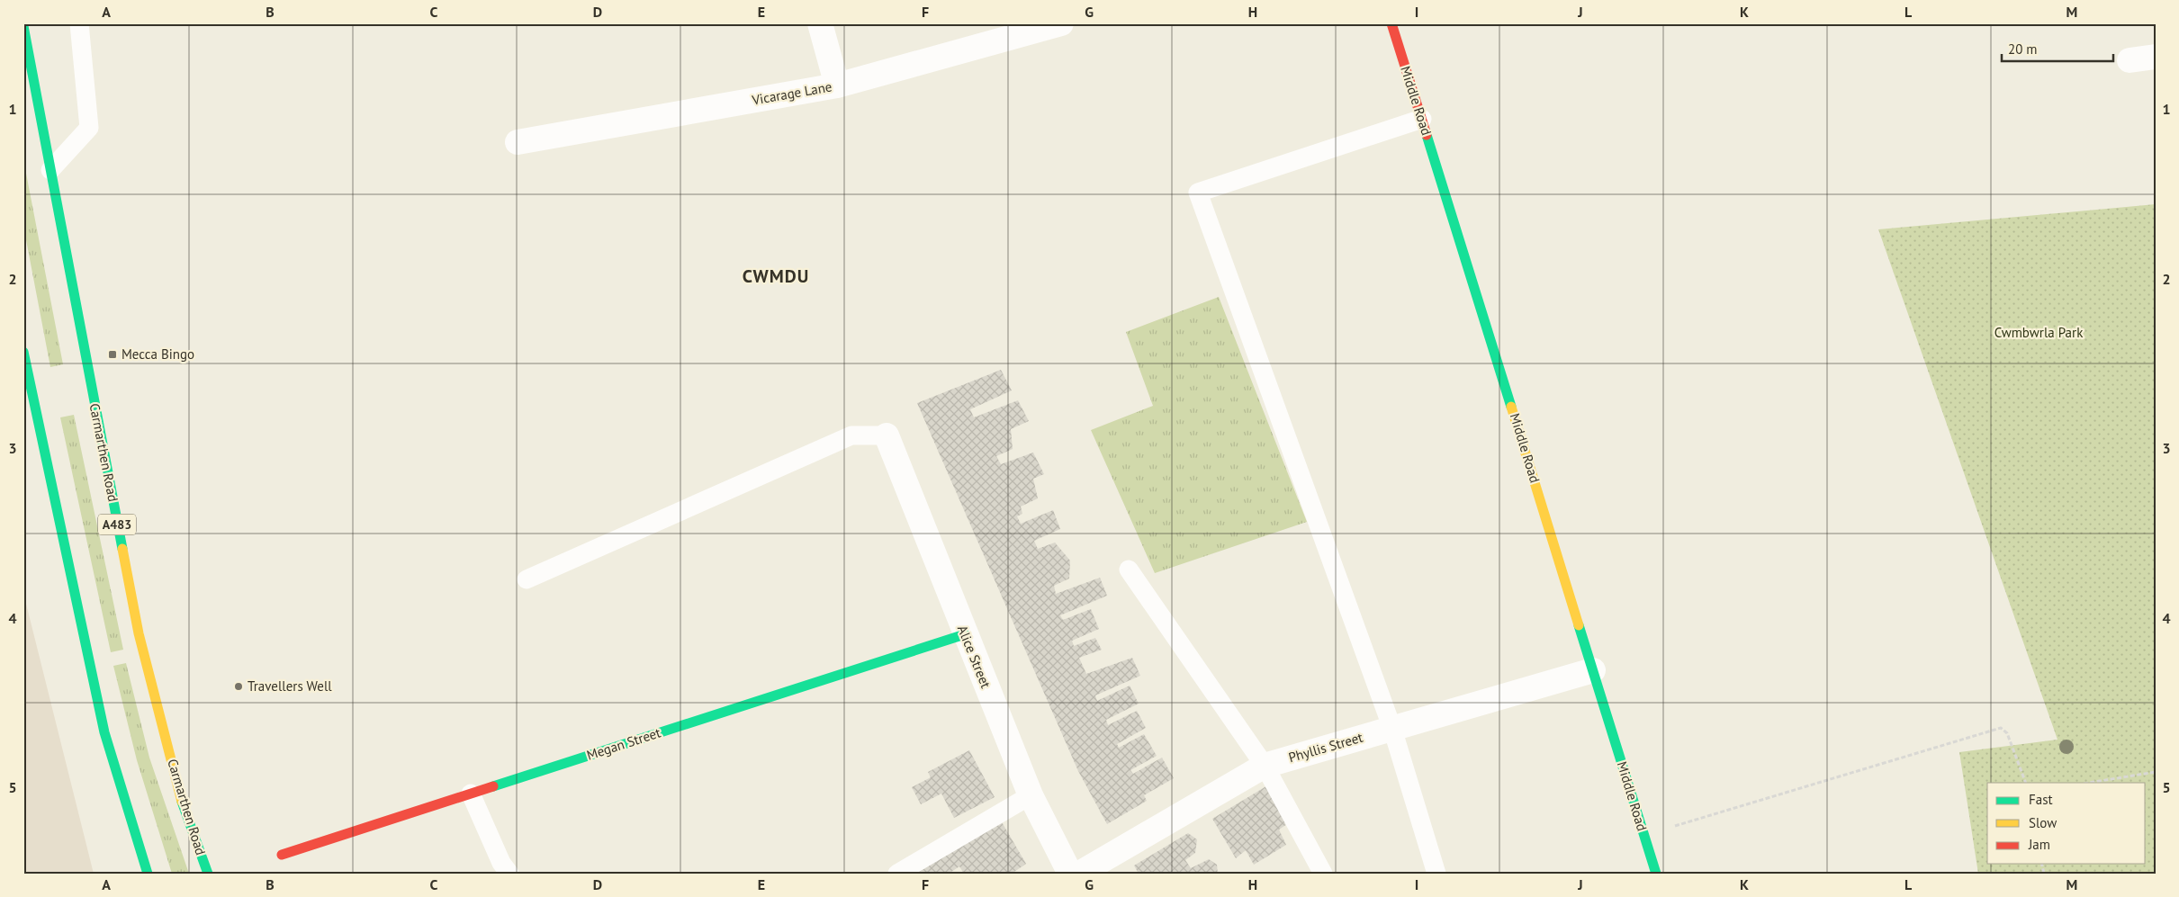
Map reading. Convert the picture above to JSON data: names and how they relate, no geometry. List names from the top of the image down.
{
  "streets": {
    "street": [
      "Vicarage Lane",
      "Middle Road",
      "Carmarthen Road",
      "A483",
      "Alice Street",
      "Megan Street",
      "Phyllis Street"
    ]
  },
  "crossings": [
    ["Middle Road", "Phyllis Street"],
    ["Alice Street", "Megan Street"]
  ],
  "districts": ["CWMDU"],
  "parks": ["Cwmbwrla Park"],
  "places": {
    "transit": ["Mecca Bingo"],
    "other": ["Travellers Well"]
  },
  "legend": ["Fast", "Slow", "Jam"],
  "scale_bar": "20 m",
  "grid": {
    "columns": [
      "A",
      "B",
      "C",
      "D",
      "E",
      "F",
      "G",
      "H",
      "I",
      "J",
      "K",
      "L",
      "M"
    ],
    "rows": [
      "1",
      "2",
      "3",
      "4",
      "5"
    ]
  }
}
